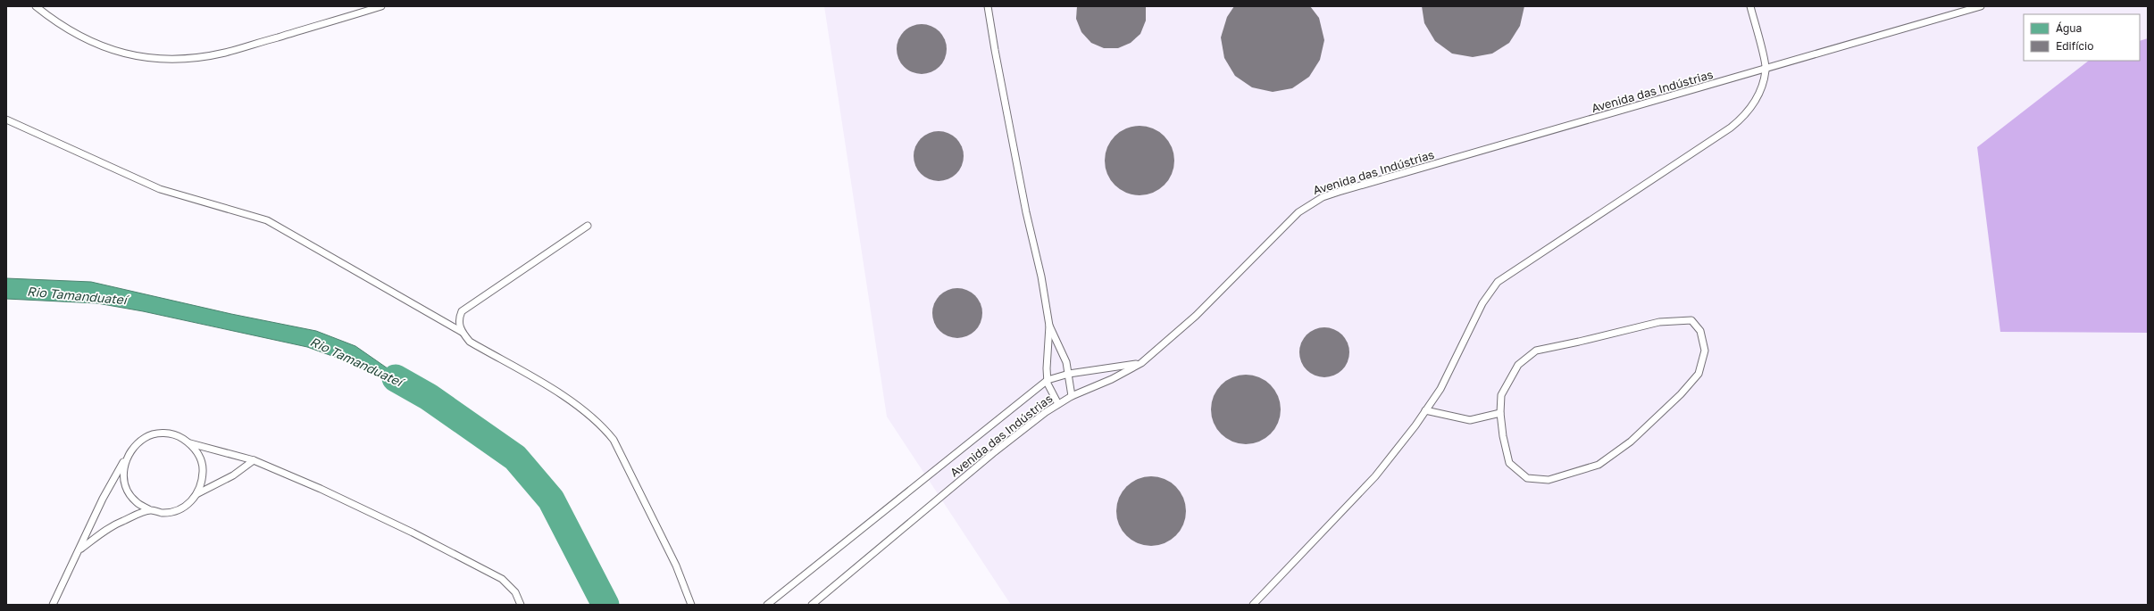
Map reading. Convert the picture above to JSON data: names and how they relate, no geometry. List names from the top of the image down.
{
  "streets": {
    "lane": ["Avenida das Indústrias"]
  },
  "water": ["Rio Tamanduateí"],
  "legend": ["Água", "Edifício"]
}
